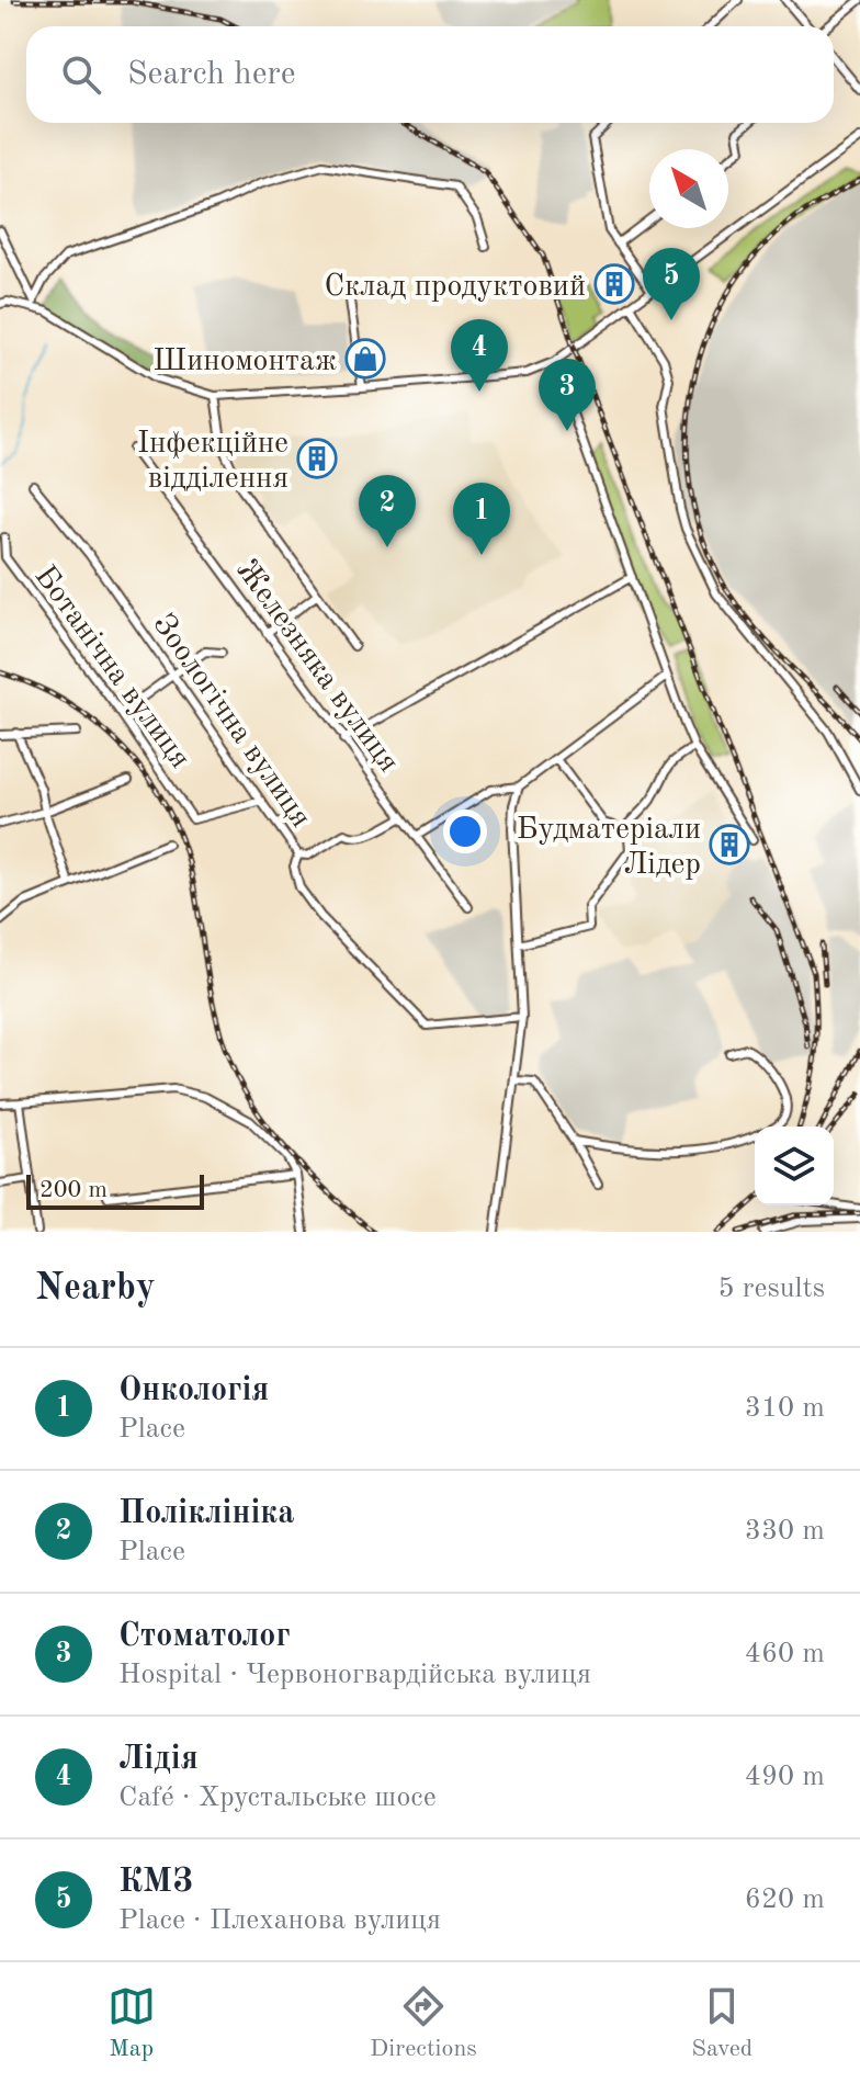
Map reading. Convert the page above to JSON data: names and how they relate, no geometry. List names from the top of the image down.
{
  "streets": {
    "street": ["Железняка вулиця", "Ботанічна вулиця", "Зоологічна вулиця"]
  },
  "crossings": [
    ["Ботанічна вулиця", "Зоологічна вулиця"]
  ],
  "places": {
    "building": ["Склад продуктовий", "Інфекційне відділення", "Будматеріали Лідер"],
    "shop": ["Шиномонтаж"]
  },
  "scale_bar": "200 m",
  "north": "top left",
  "page": {
    "search": "Search here",
    "pins": [
      "5",
      "4",
      "3",
      "2",
      "1"
    ],
    "scale": "200 m",
    "heading": ["Nearby", "5 results"],
    "list": [
      {
        "mark": "1",
        "name": "Онкологія",
        "note": "Place",
        "value": "310 m"
      },
      {
        "mark": "2",
        "name": "Поліклініка",
        "note": "Place",
        "value": "330 m"
      },
      {
        "mark": "3",
        "name": "Стоматолог",
        "note": "Hospital · Червоногвардійська вулиця",
        "value": "460 m"
      },
      {
        "mark": "4",
        "name": "Лідія",
        "note": "Café · Хрустальське шосе",
        "value": "490 m"
      },
      {
        "mark": "5",
        "name": "КМЗ",
        "note": "Place · Плеханова вулиця",
        "value": "620 m"
      }
    ],
    "nav": ["Map", "Directions", "Saved"]
  }
}
